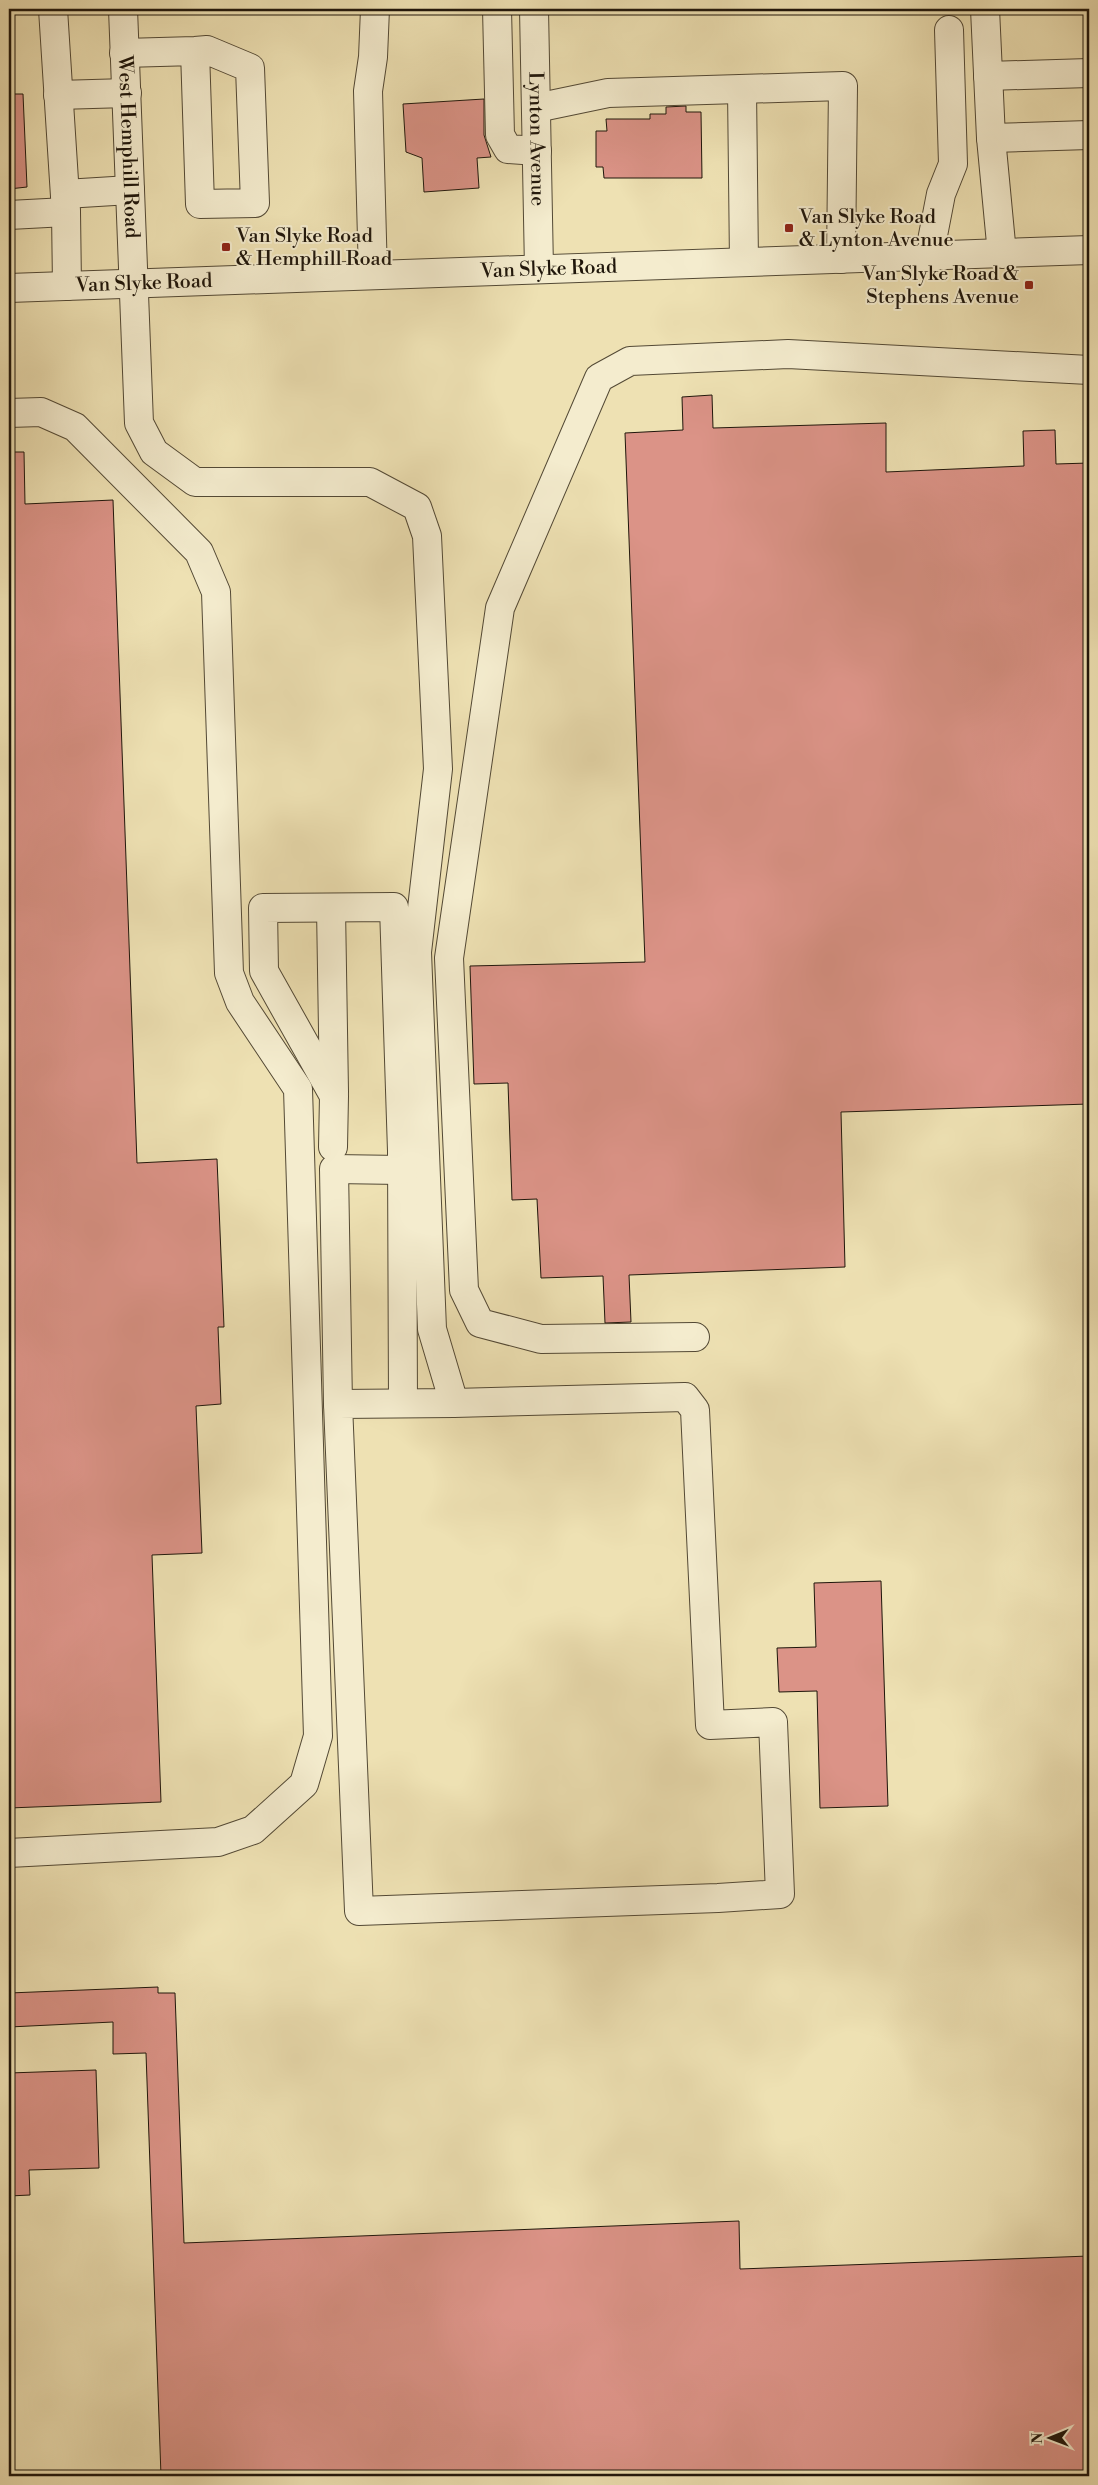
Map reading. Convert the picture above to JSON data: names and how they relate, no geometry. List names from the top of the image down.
{
  "streets": {
    "street": ["Lynton Avenue", "West Hemphill Road", "Van Slyke Road"]
  },
  "crossings": [
    ["Lynton Avenue", "Van Slyke Road"],
    ["West Hemphill Road", "Van Slyke Road"]
  ],
  "places": {
    "transit": ["Van Slyke Road & Lynton Avenue", "Van Slyke Road & Hemphill Road", "Van Slyke Road & Stephens Avenue"]
  },
  "north": "left"
}
